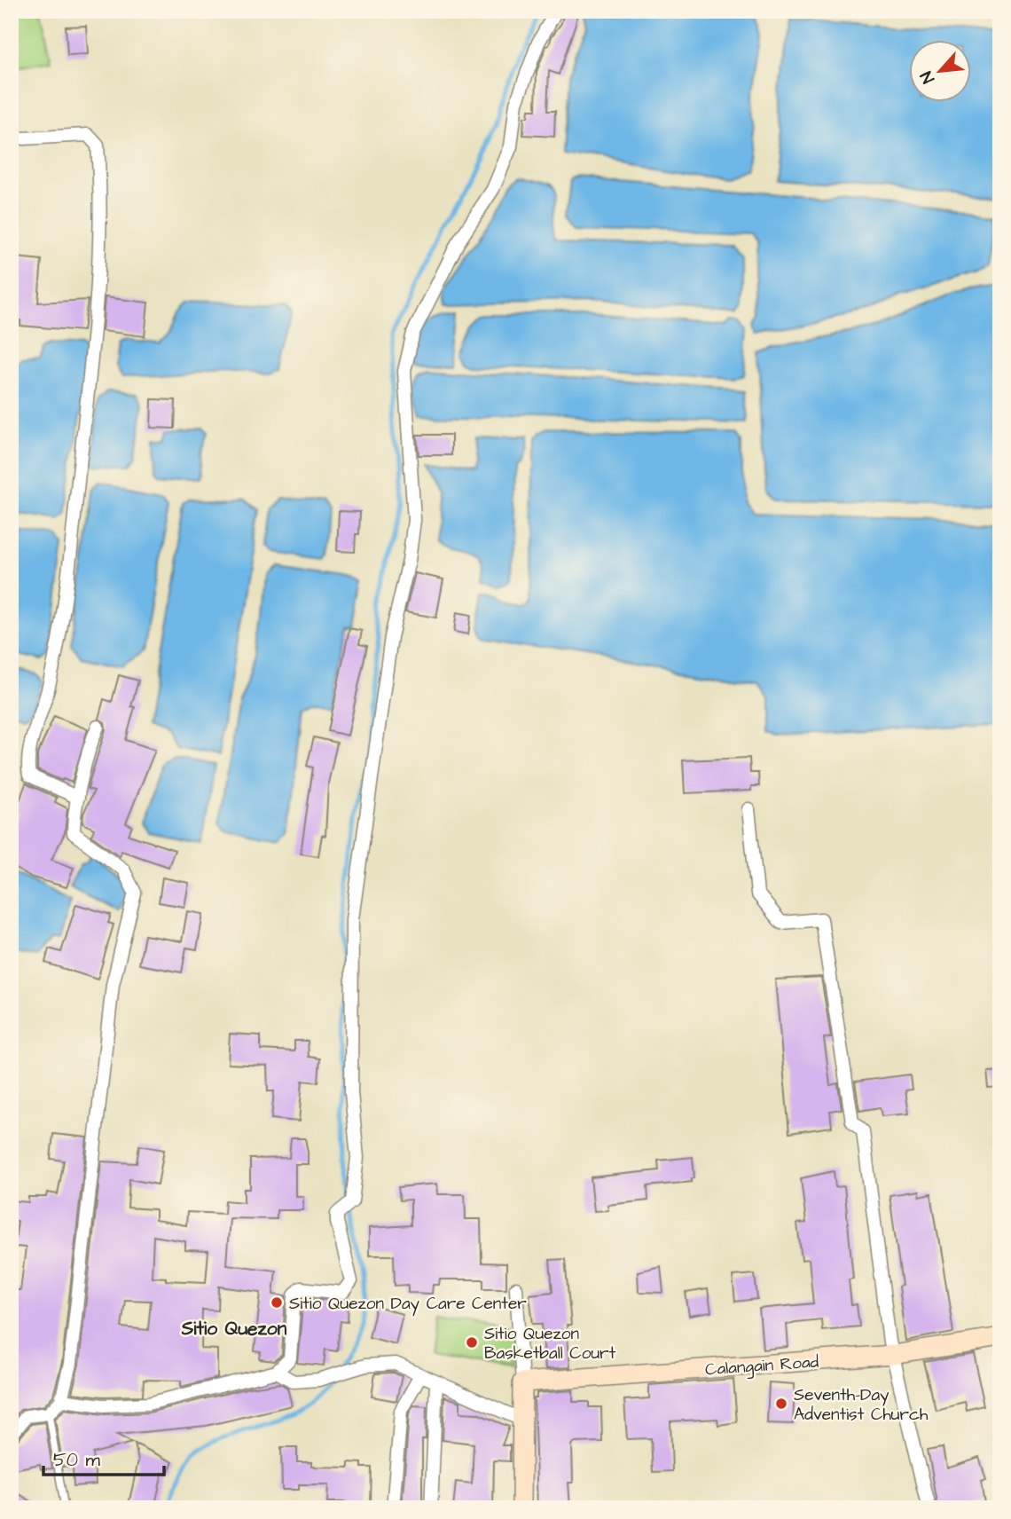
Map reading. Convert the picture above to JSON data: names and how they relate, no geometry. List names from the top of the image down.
{
  "streets": {
    "street": ["Calangain Road"]
  },
  "districts": ["Sitio Quezon"],
  "places": ["Sitio Quezon Day Care Center", "Sitio Quezon Basketball Court", "Seventh-Day Adventist Church"],
  "scale_bar": "50 m",
  "north": "bottom left"
}
